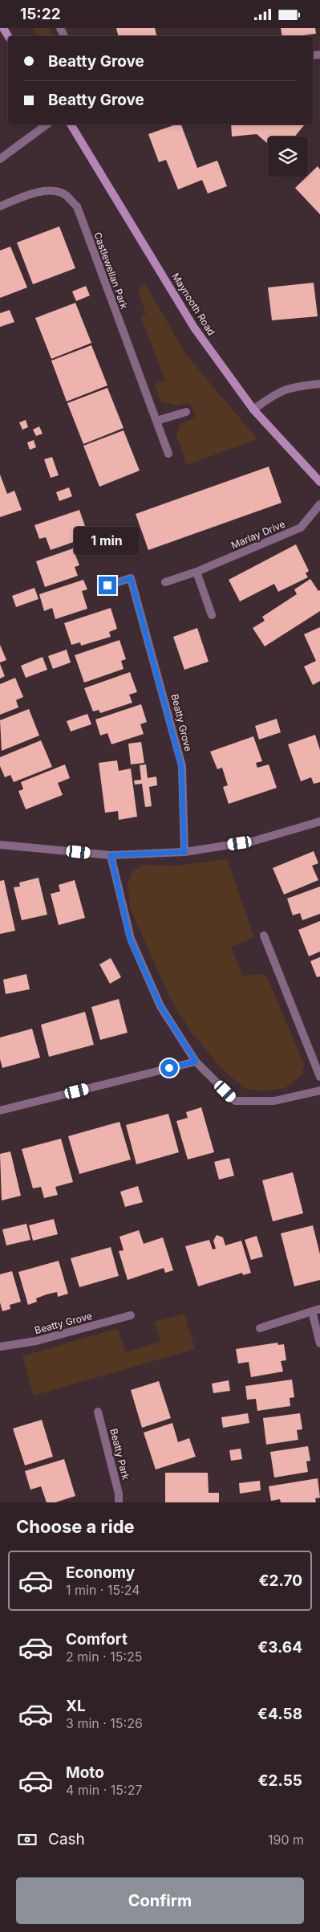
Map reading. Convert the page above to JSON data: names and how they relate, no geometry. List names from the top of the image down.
{
  "streets": {
    "main road": ["Maynooth Road"],
    "street": [
      "Castlewellan Park",
      "Marlay Drive",
      "Beatty Grove",
      "Beatty Park"
    ]
  },
  "page": {
    "status": "15:22",
    "banner": ["Beatty Grove", "Beatty Grove"],
    "bubble": "1 min",
    "heading": "Choose a ride",
    "list": [
      {
        "name": "Economy",
        "note": "1 min · 15:24",
        "value": "€2.70"
      },
      {
        "name": "Comfort",
        "note": "2 min · 15:25",
        "value": "€3.64"
      },
      {
        "name": "XL",
        "note": "3 min · 15:26",
        "value": "€4.58"
      },
      {
        "name": "Moto",
        "note": "4 min · 15:27",
        "value": "€2.55"
      }
    ],
    "pay": ["Cash", "190 m"],
    "buttons": "Confirm"
  }
}
